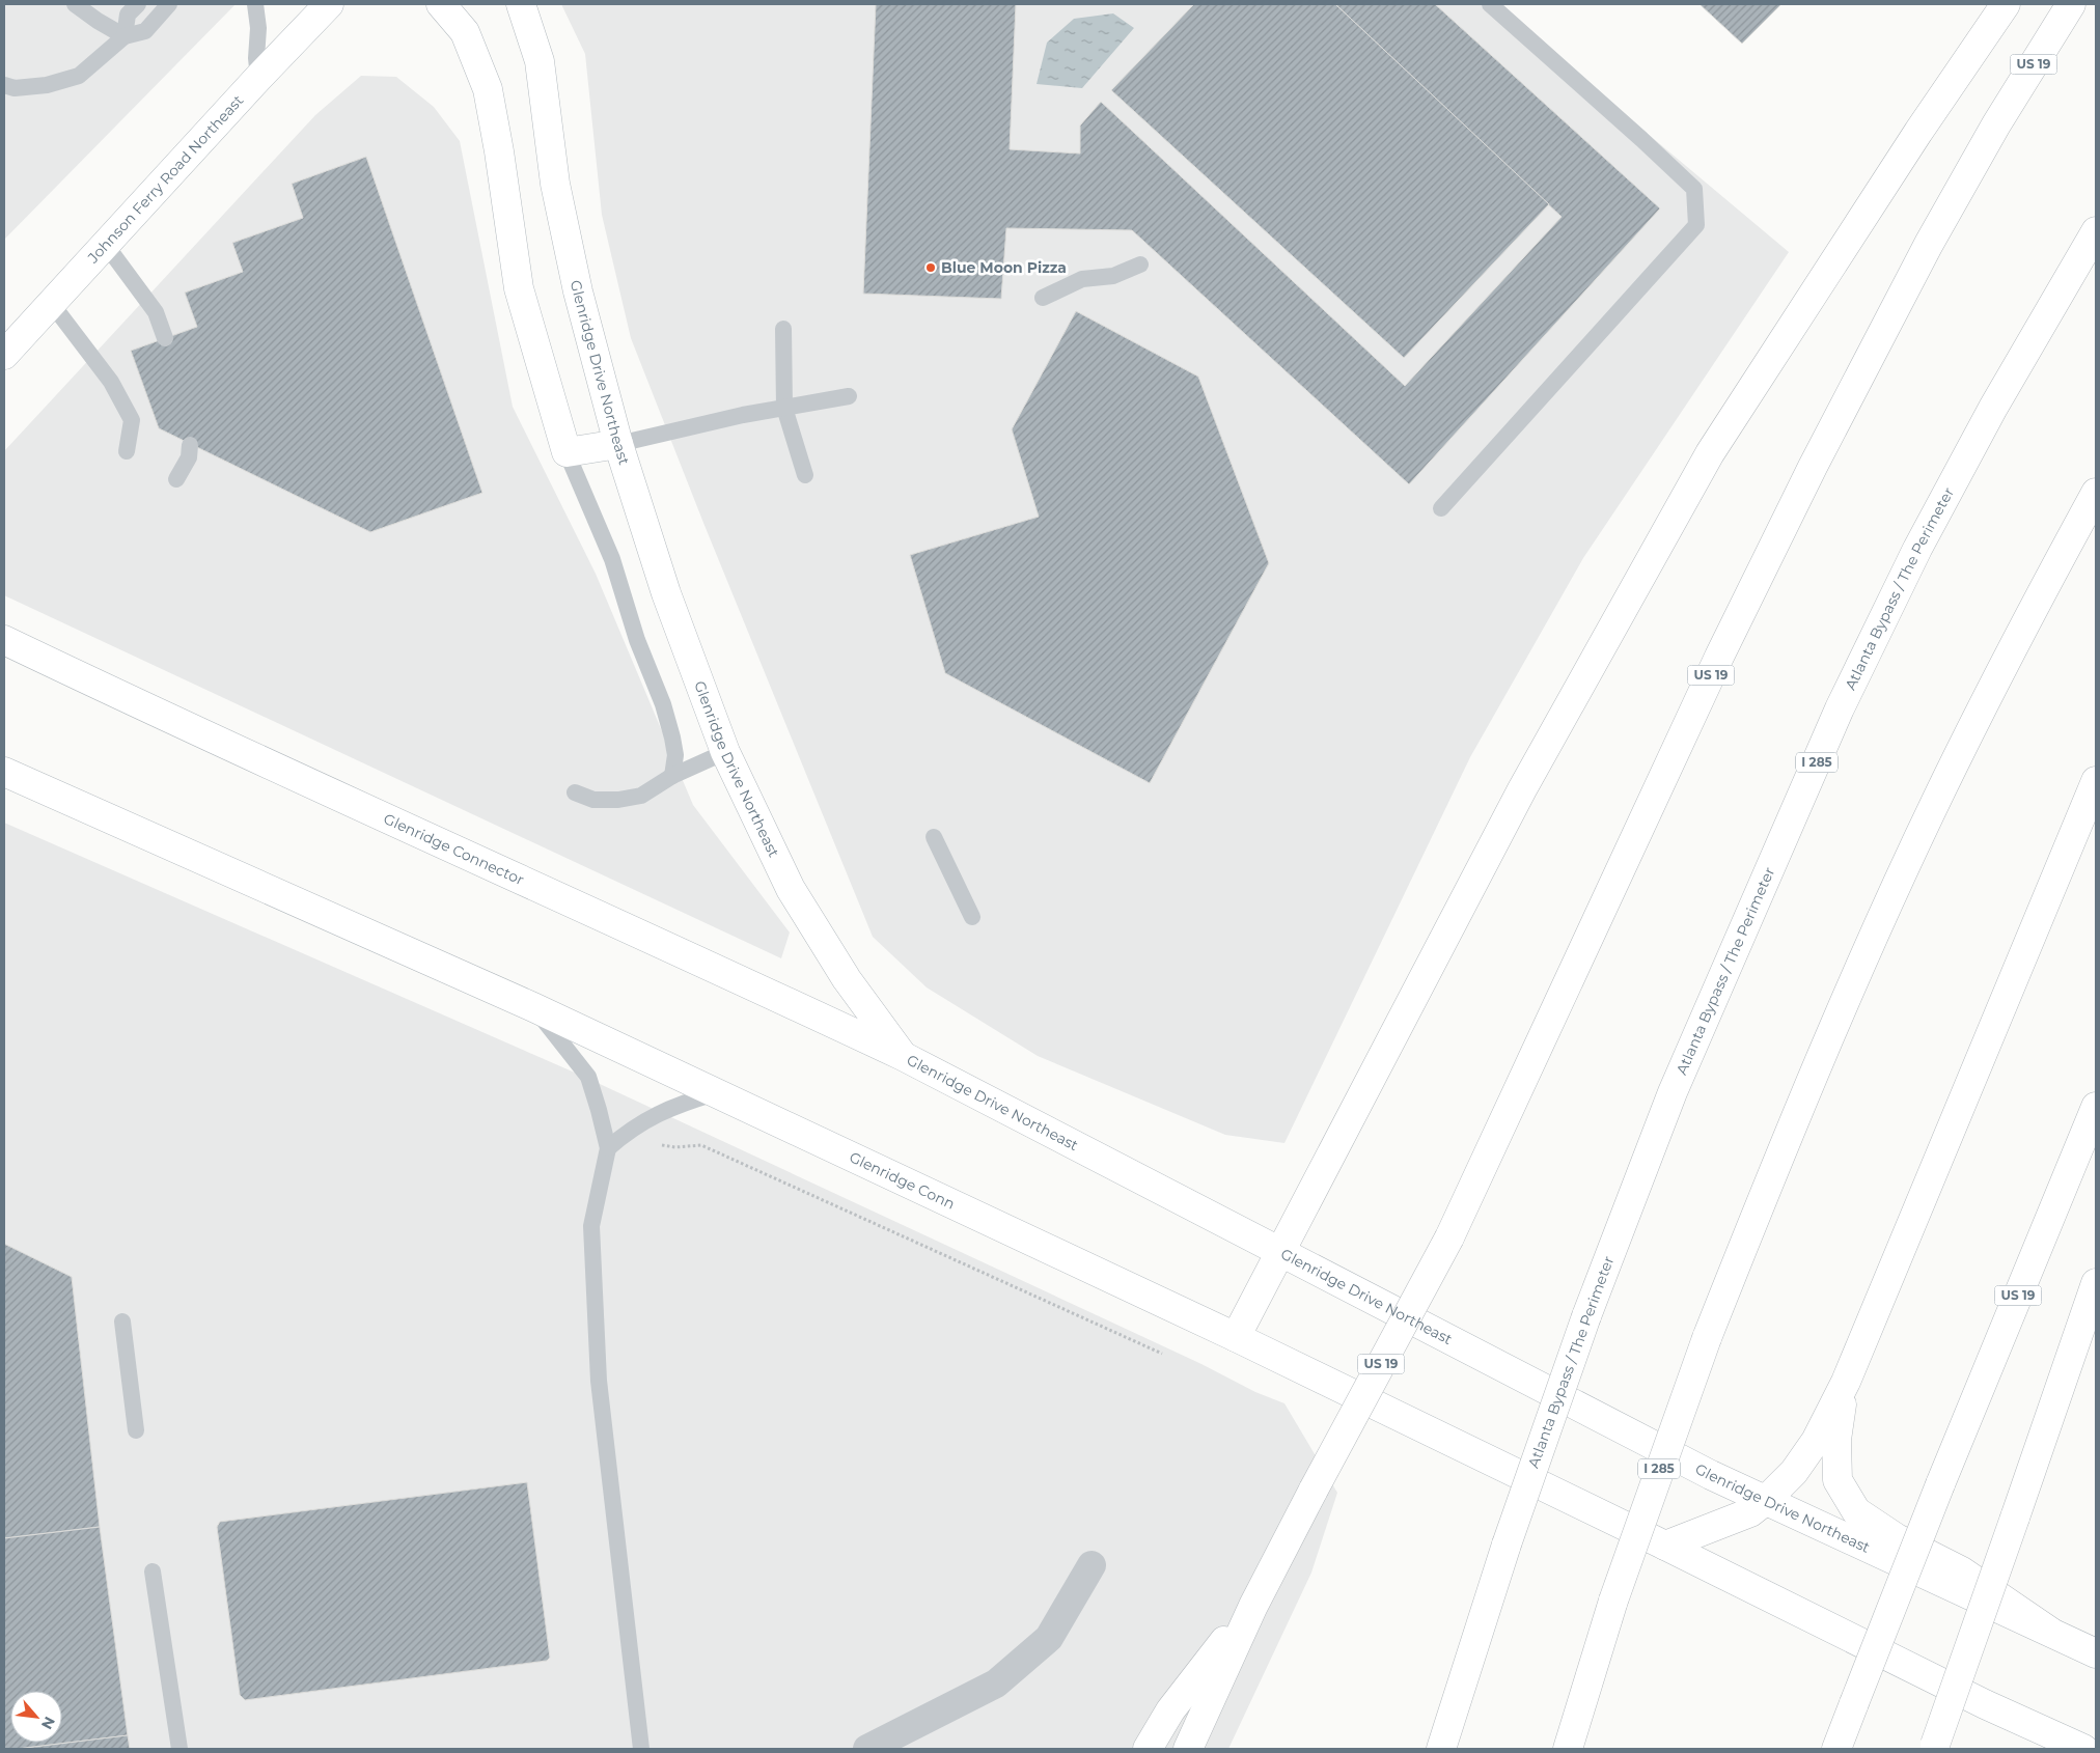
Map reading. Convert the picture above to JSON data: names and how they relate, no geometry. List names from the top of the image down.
{
  "streets": {
    "main road": [
      "US 19",
      "Johnson Ferry Road Northeast",
      "Glenridge Drive Northeast",
      "Atlanta Bypass / The Perimeter",
      "I 285",
      "Glenridge Connector",
      "Glenridge Conn"
    ]
  },
  "crossings": [
    ["Glenridge Drive Northeast", "Glenridge Connector"]
  ],
  "places": ["Blue Moon Pizza"],
  "north": "bottom right"
}
